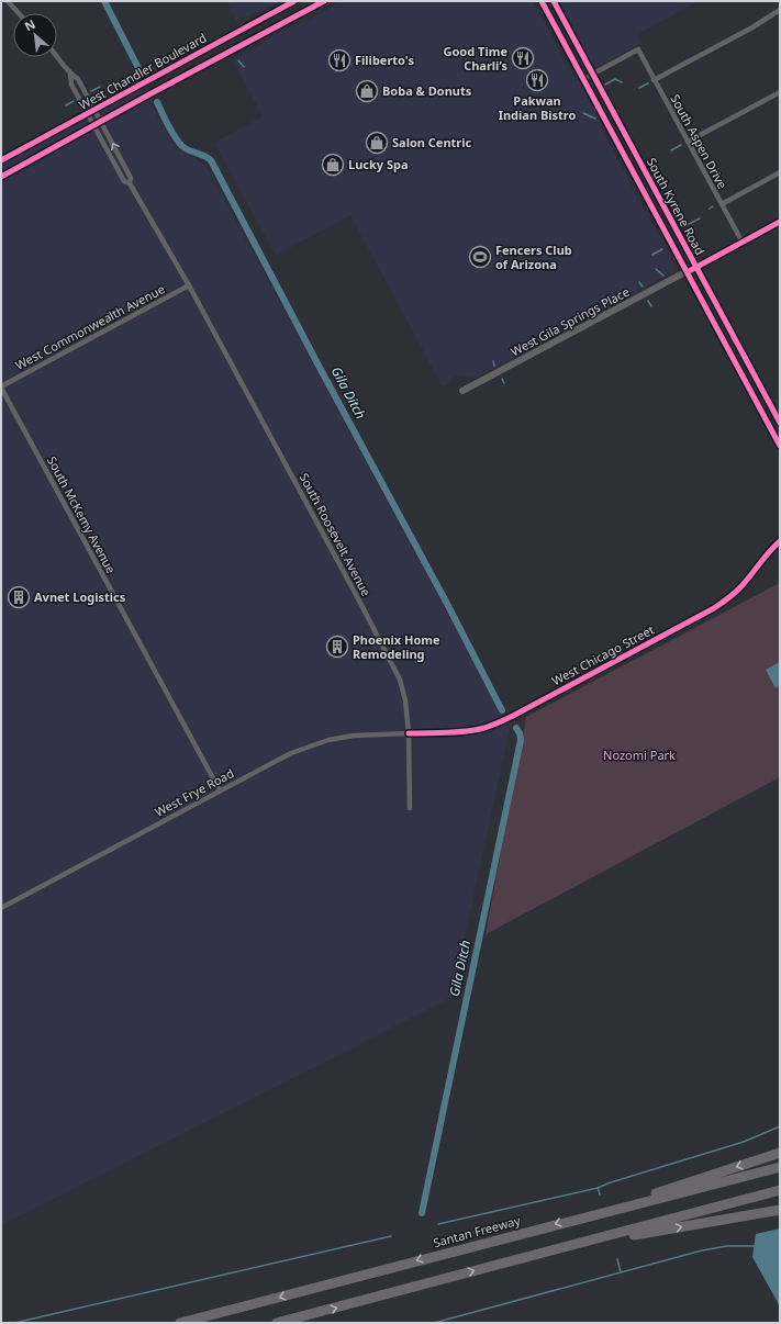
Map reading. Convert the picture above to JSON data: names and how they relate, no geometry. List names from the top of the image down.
{
  "streets": {
    "highway": ["Santan Freeway"],
    "main road": ["West Chandler Boulevard", "South Kyrene Road"],
    "street": [
      "South Aspen Drive",
      "West Gila Springs Place",
      "West Commonwealth Avenue",
      "South McKemy Avenue",
      "South Roosevelt Avenue",
      "West Chicago Street",
      "West Frye Road"
    ]
  },
  "crossings": [
    ["South Aspen Drive", "South Kyrene Road"],
    ["South Aspen Drive", "West Gila Springs Place"],
    ["South Kyrene Road", "West Gila Springs Place"],
    ["West Commonwealth Avenue", "South McKemy Avenue"],
    ["West Commonwealth Avenue", "South Roosevelt Avenue"],
    ["South McKemy Avenue", "West Frye Road"],
    ["South Roosevelt Avenue", "West Chicago Street"],
    ["South Roosevelt Avenue", "West Frye Road"],
    ["West Chicago Street", "West Frye Road"]
  ],
  "water": ["Gila Ditch"],
  "parks": ["Nozomi Park"],
  "places": {
    "restaurant": ["Good Time Charli’s", "Filiberto's", "Pakwan Indian Bistro"],
    "shop": ["Boba & Donuts", "Salon Centric", "Lucky Spa"],
    "sports": ["Fencers Club of Arizona"],
    "building": ["Avnet Logistics", "Phoenix Home Remodeling"]
  },
  "north": "top left"
}
